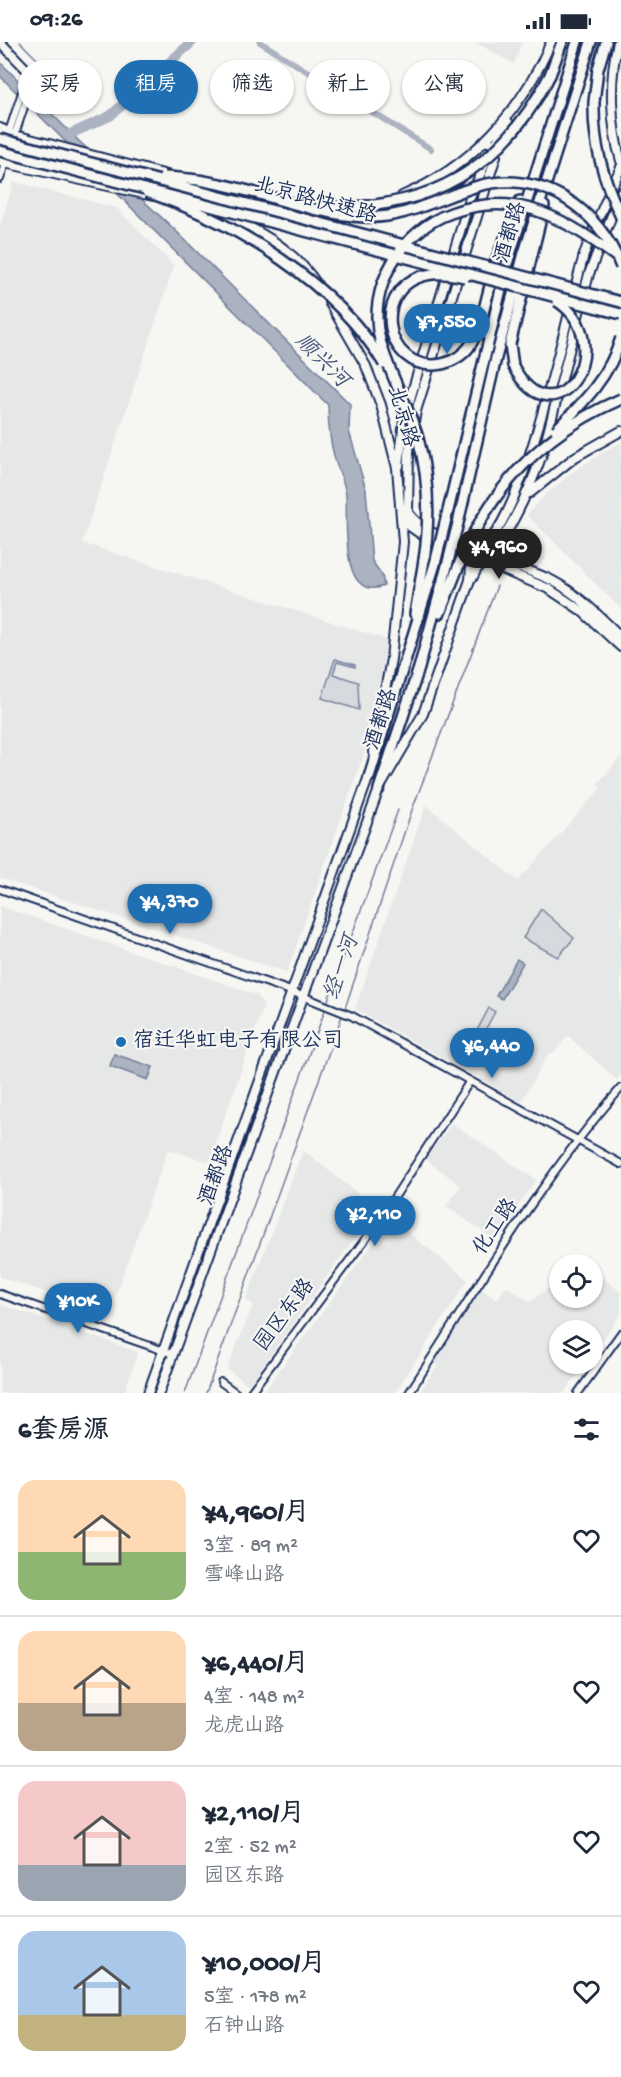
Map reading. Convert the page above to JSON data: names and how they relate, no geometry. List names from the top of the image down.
{
  "streets": {
    "highway": ["北京路快速路", "酒都路"],
    "main road": ["北京路"],
    "street": ["化工路", "园区东路"]
  },
  "crossings": [
    ["酒都路", "北京路"]
  ],
  "water": ["顺兴河", "经一河"],
  "places": ["宿迁华虹电子有限公司"],
  "page": {
    "status": "09:26",
    "chip": [
      "买房",
      "租房",
      "筛选",
      "新上",
      "公寓"
    ],
    "price": [
      "¥7,550",
      "¥4,960",
      "¥4,370",
      "¥6,440",
      "¥2,110",
      "¥10K"
    ],
    "heading": "6套房源",
    "list": [
      {
        "name": "¥4,960/月",
        "note": "3室 · 89 m² · 雪峰山路"
      },
      {
        "name": "¥6,440/月",
        "note": "4室 · 148 m² · 龙虎山路"
      },
      {
        "name": "¥2,110/月",
        "note": "2室 · 52 m² · 园区东路"
      },
      {
        "name": "¥10,000/月",
        "note": "5室 · 178 m² · 石钟山路"
      }
    ]
  }
}
